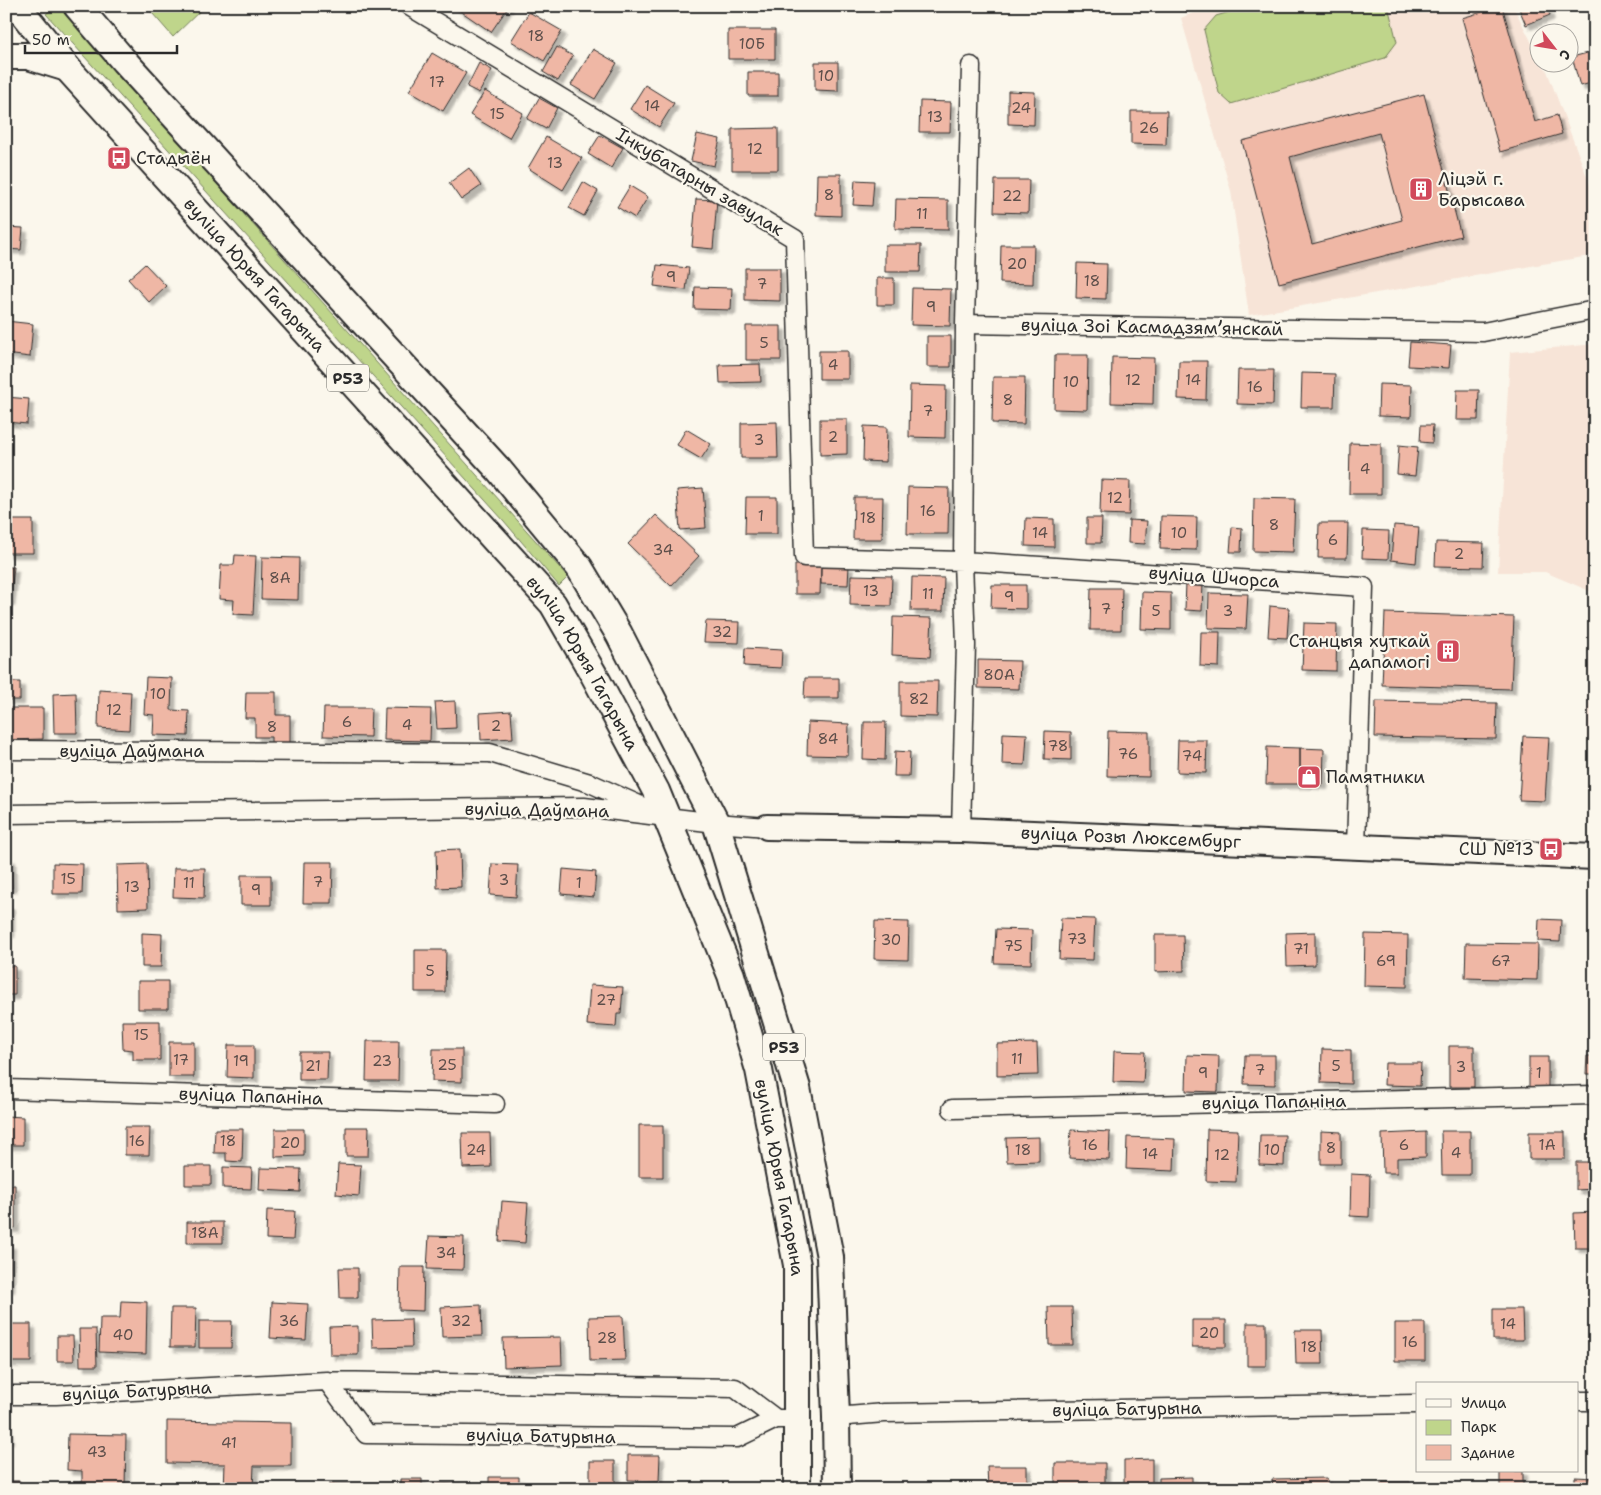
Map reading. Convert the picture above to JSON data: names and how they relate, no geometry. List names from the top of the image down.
{
  "streets": {
    "main road": ["вуліца Юрыя Гагарына", "Р53"],
    "street": [
      "Інкубатарны завулак",
      "вуліца Зоі Касмадзямʼянскай",
      "вуліца Шчорса",
      "вуліца Даўмана",
      "вуліца Розы Люксембург",
      "вуліца Папаніна",
      "вуліца Батурына"
    ]
  },
  "crossings": [
    ["Інкубатарны завулак", "вуліца Шчорса"],
    ["вуліца Юрыя Гагарына", "вуліца Даўмана"],
    ["вуліца Юрыя Гагарына", "вуліца Розы Люксембург"],
    ["вуліца Юрыя Гагарына", "вуліца Батурына"],
    ["вуліца Шчорса", "вуліца Розы Люксембург"],
    ["вуліца Даўмана", "вуліца Розы Люксембург"]
  ],
  "places": {
    "bus stop": ["Стадыён", "СШ №13"],
    "building": ["Ліцэй г. Барысава", "Станцыя хуткай дапамогі"],
    "shop": ["Памятники"]
  },
  "house_numbers": [
    "18",
    "10Б",
    "10",
    "17",
    "14",
    "24",
    "15",
    "13",
    "26",
    "12",
    "13",
    "8",
    "22",
    "11",
    "20",
    "9",
    "18",
    "7",
    "9",
    "5",
    "4",
    "12",
    "14",
    "10",
    "16",
    "8",
    "7",
    "2",
    "3",
    "4",
    "12",
    "16",
    "1",
    "18",
    "8",
    "14",
    "10",
    "6",
    "34",
    "2",
    "8А",
    "13",
    "11",
    "9",
    "7",
    "5",
    "3",
    "32",
    "80А",
    "10",
    "82",
    "12",
    "6",
    "4",
    "2",
    "8",
    "84",
    "78",
    "76",
    "74",
    "15",
    "3",
    "7",
    "11",
    "1",
    "13",
    "9",
    "73",
    "30",
    "75",
    "71",
    "69",
    "67",
    "5",
    "27",
    "15",
    "11",
    "17",
    "19",
    "23",
    "25",
    "21",
    "5",
    "3",
    "7",
    "9",
    "1",
    "16",
    "18",
    "20",
    "16",
    "6",
    "1А",
    "8",
    "24",
    "18",
    "10",
    "4",
    "14",
    "12",
    "18А",
    "34",
    "36",
    "32",
    "14",
    "20",
    "40",
    "28",
    "16",
    "18",
    "41",
    "43"
  ],
  "legend": ["Улица", "Парк", "Здание"],
  "scale_bar": "50 m",
  "north": "bottom right"
}
